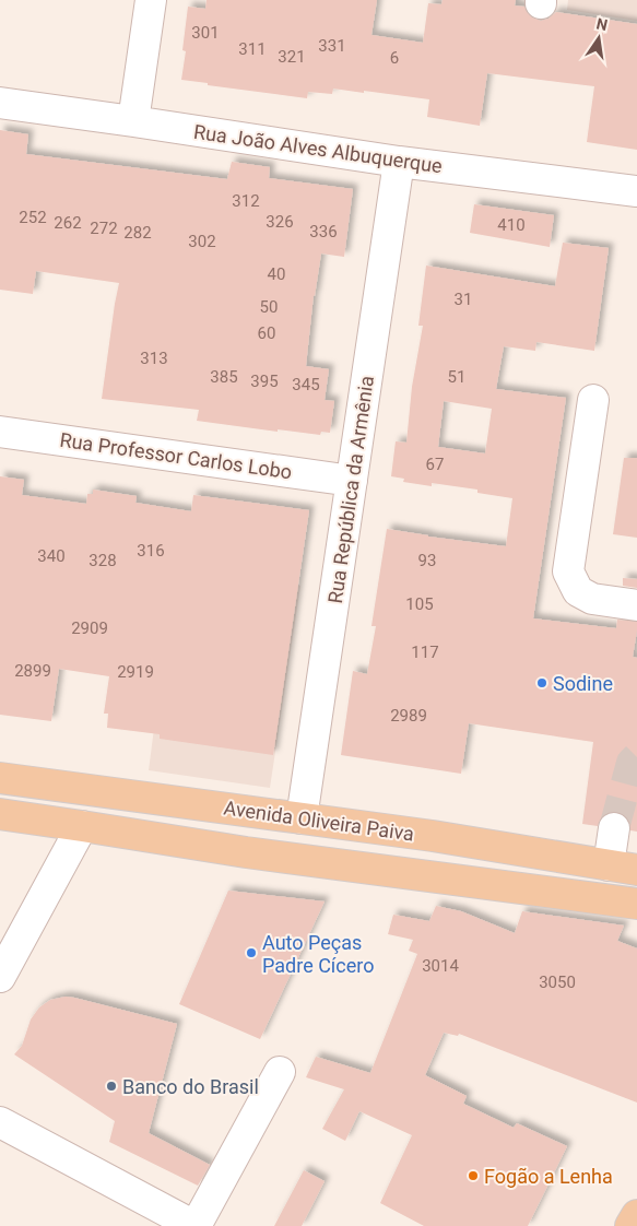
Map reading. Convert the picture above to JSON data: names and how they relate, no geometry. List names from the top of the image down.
{
  "streets": {
    "main road": ["Avenida Oliveira Paiva"],
    "street": ["Rua João Alves Albuquerque", "Rua Professor Carlos Lobo", "Rua República da Armênia"]
  },
  "crossings": [
    ["Rua João Alves Albuquerque", "Rua República da Armênia"],
    ["Rua Professor Carlos Lobo", "Rua República da Armênia"],
    ["Rua República da Armênia", "Avenida Oliveira Paiva"]
  ],
  "places": [
    "Sodine",
    "Auto Peças Padre Cícero",
    "Banco do Brasil",
    "Fogão a Lenha"
  ],
  "house_numbers": [
    "301",
    "331",
    "311",
    "321",
    "6",
    "312",
    "252",
    "326",
    "262",
    "410",
    "272",
    "336",
    "282",
    "302",
    "40",
    "31",
    "50",
    "60",
    "313",
    "385",
    "51",
    "395",
    "345",
    "67",
    "316",
    "340",
    "328",
    "93",
    "105",
    "2909",
    "117",
    "2899",
    "2919",
    "2989",
    "3014",
    "3050"
  ],
  "north": "top"
}
